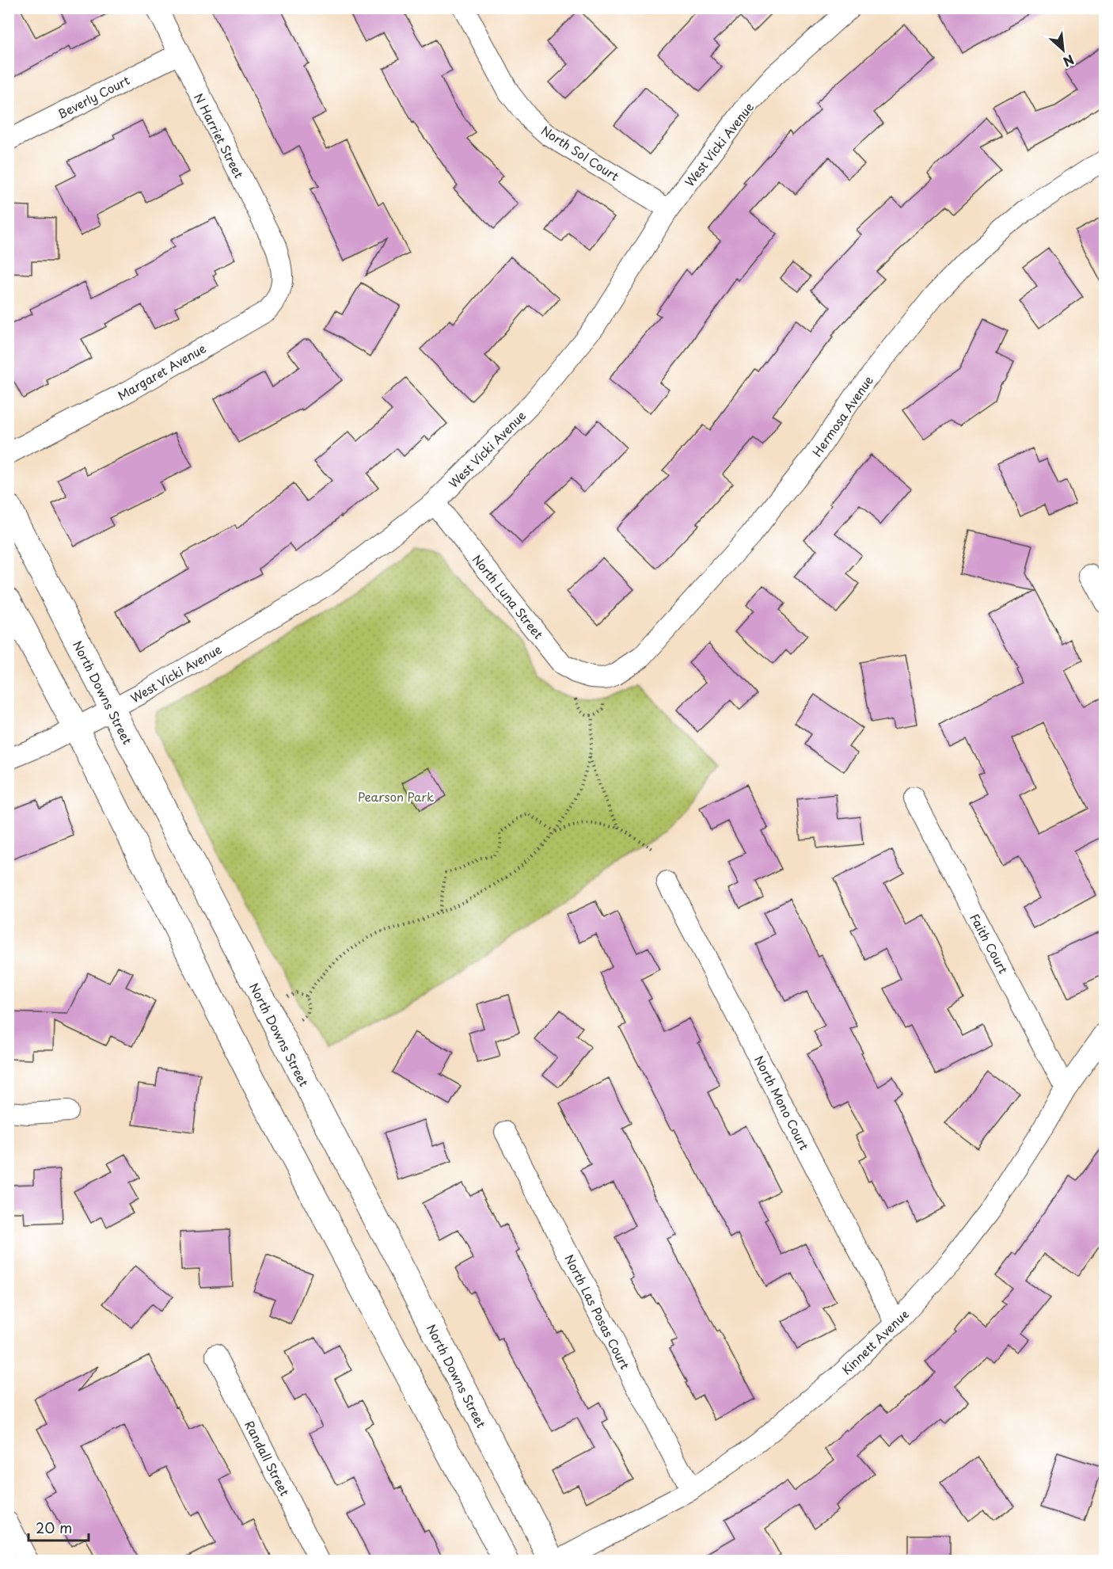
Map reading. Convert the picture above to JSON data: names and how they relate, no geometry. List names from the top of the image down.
{
  "streets": {
    "street": [
      "Beverly Court",
      "N Harriet Street",
      "West Vicki Avenue",
      "North Sol Court",
      "Margaret Avenue",
      "Hermosa Avenue",
      "North Luna Street",
      "North Downs Street",
      "Faith Court",
      "North Mono Court",
      "North Las Posas Court",
      "Kinnett Avenue",
      "Randall Street"
    ]
  },
  "crossings": [
    ["Beverly Court", "N Harriet Street"],
    ["N Harriet Street", "Margaret Avenue"],
    ["West Vicki Avenue", "North Sol Court"],
    ["West Vicki Avenue", "North Luna Street"],
    ["West Vicki Avenue", "North Downs Street"],
    ["Hermosa Avenue", "North Luna Street"],
    ["Faith Court", "Kinnett Avenue"],
    ["North Mono Court", "Kinnett Avenue"],
    ["North Las Posas Court", "Kinnett Avenue"]
  ],
  "parks": ["Pearson Park"],
  "scale_bar": "20 m",
  "north": "bottom right"
}
